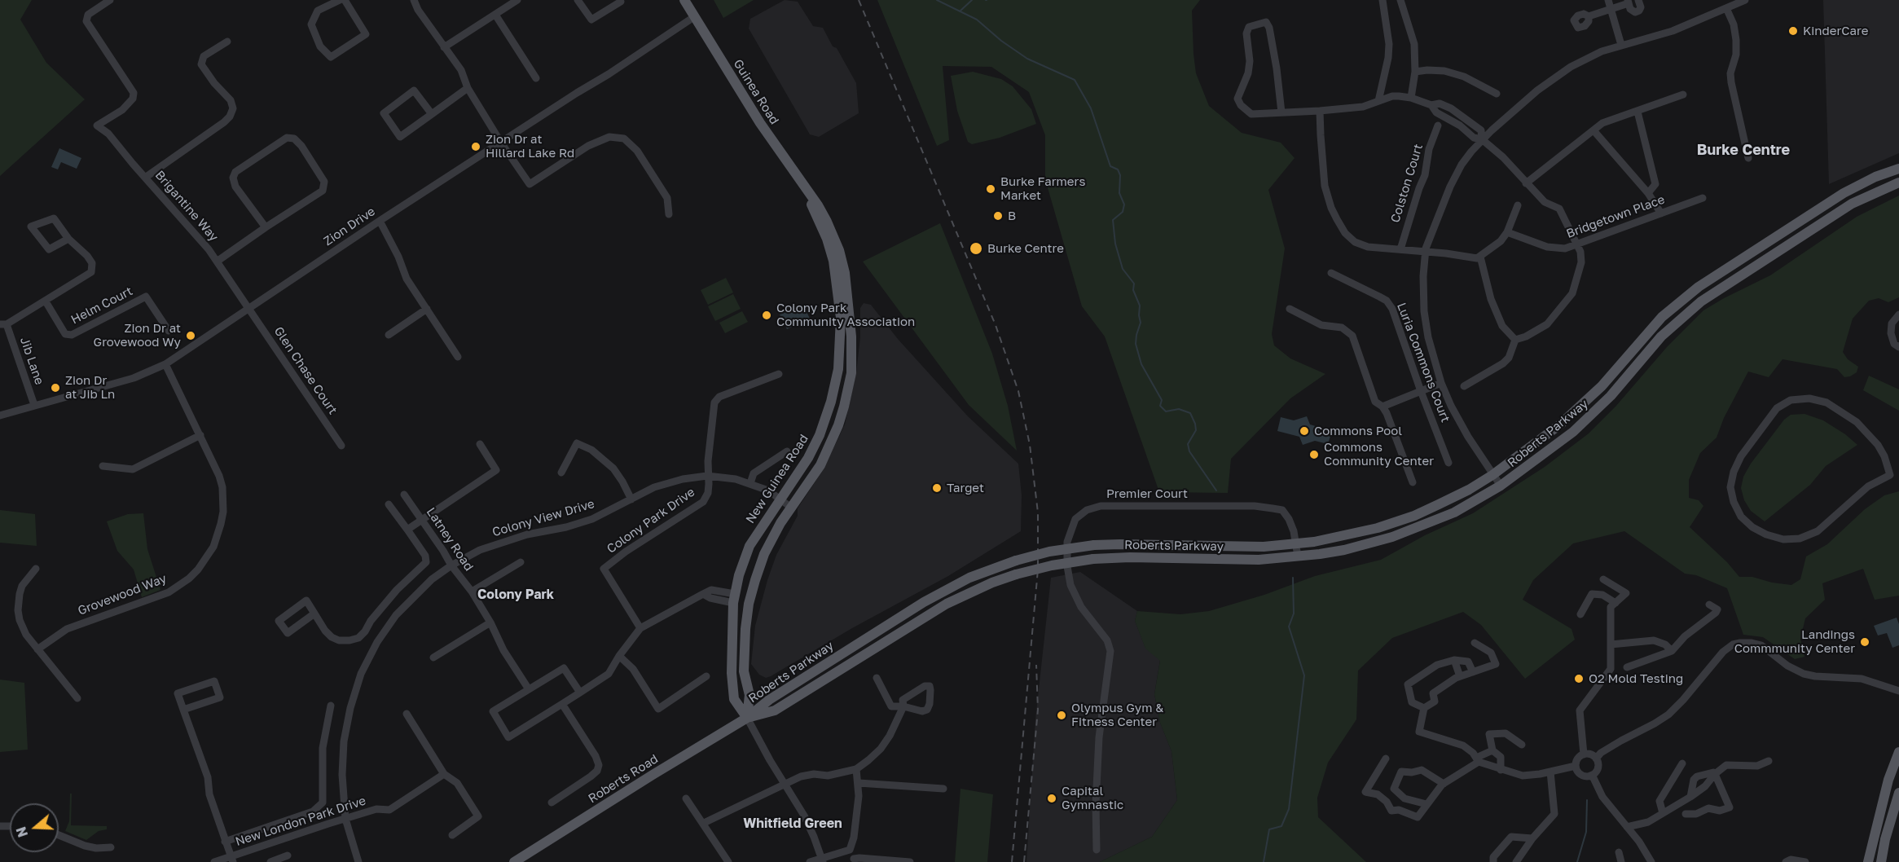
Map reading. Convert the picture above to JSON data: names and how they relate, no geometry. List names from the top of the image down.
{
  "streets": {
    "main road": [
      "Guinea Road",
      "Roberts Parkway",
      "New Guinea Road",
      "Roberts Road"
    ],
    "street": [
      "Colston Court",
      "Brigantine Way",
      "Bridgetown Place",
      "Zion Drive",
      "Helm Court",
      "Jib Lane",
      "Luria Commons Court",
      "Glen Chase Court",
      "Premier Court",
      "Colony View Drive",
      "Colony Park Drive",
      "Latney Road",
      "Grovewood Way",
      "New London Park Drive"
    ]
  },
  "crossings": [
    ["Guinea Road", "Zion Drive"],
    ["Guinea Road", "New Guinea Road"],
    ["Brigantine Way", "Zion Drive"],
    ["Brigantine Way", "Glen Chase Court"],
    ["Zion Drive", "Jib Lane"],
    ["Zion Drive", "Glen Chase Court"],
    ["Zion Drive", "Grovewood Way"],
    ["Roberts Parkway", "New Guinea Road"],
    ["Roberts Parkway", "Premier Court"],
    ["Roberts Parkway", "Roberts Road"],
    ["New Guinea Road", "Colony View Drive"],
    ["New Guinea Road", "Roberts Road"],
    ["Colony View Drive", "Colony Park Drive"],
    ["Colony View Drive", "Latney Road"],
    ["Colony View Drive", "New London Park Drive"]
  ],
  "districts": ["Burke Centre", "Colony Park", "Whitfield Green"],
  "places": [
    "KinderCare",
    "Zion Dr at Hillard Lake Rd",
    "Burke Farmers Market",
    "B",
    "Burke Centre",
    "Colony Park Community Association",
    "Zion Dr at Grovewood Wy",
    "Zion Dr at Jib Ln",
    "Commons Pool",
    "Commons Community Center",
    "Target",
    "Landings Commmunity Center",
    "O2 Mold Testing",
    "Olympus Gym & Fitness Center",
    "Capital Gymnastic"
  ],
  "north": "left"
}
